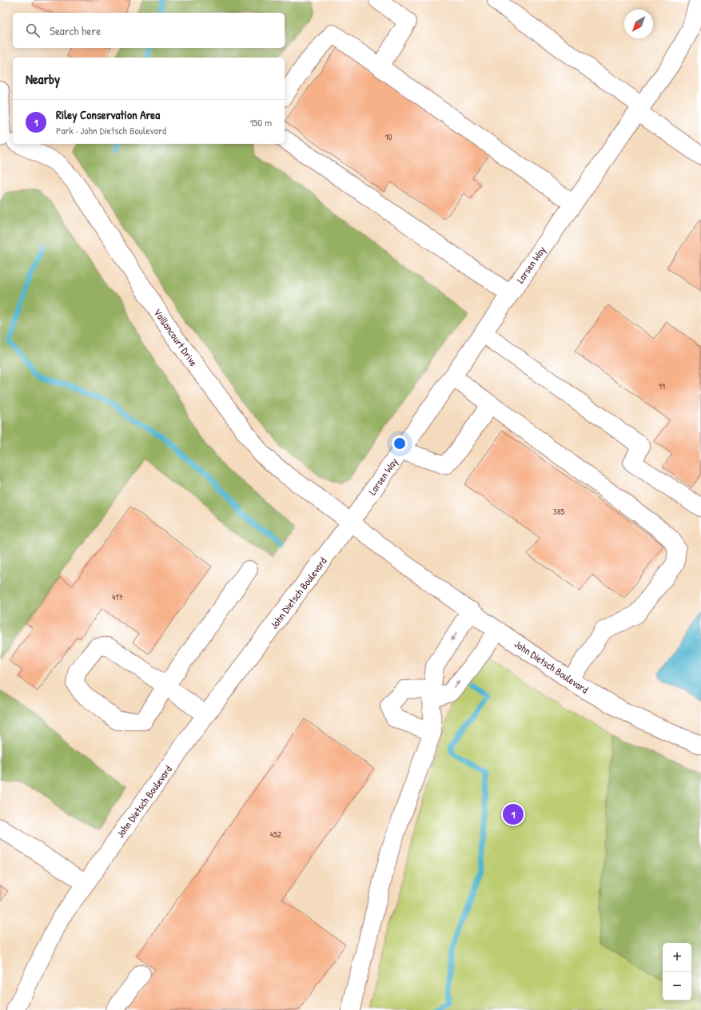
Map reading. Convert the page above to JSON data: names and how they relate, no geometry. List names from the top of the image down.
{
  "streets": {
    "street": ["Larsen Way", "Vaillancourt Drive", "John Dietsch Boulevard"]
  },
  "crossings": [
    ["Larsen Way", "Vaillancourt Drive"],
    ["Larsen Way", "John Dietsch Boulevard"],
    ["Vaillancourt Drive", "John Dietsch Boulevard"]
  ],
  "house_numbers": [
    "10",
    "11",
    "385",
    "417",
    "452"
  ],
  "north": "bottom left",
  "page": {
    "search": "Search here",
    "heading": "Nearby",
    "list": [
      {
        "mark": "1",
        "name": "Riley Conservation Area",
        "note": "Park · John Dietsch Boulevard",
        "value": "150 m"
      }
    ],
    "pins": "1",
    "map_buttons": ["+", "−"]
  }
}
